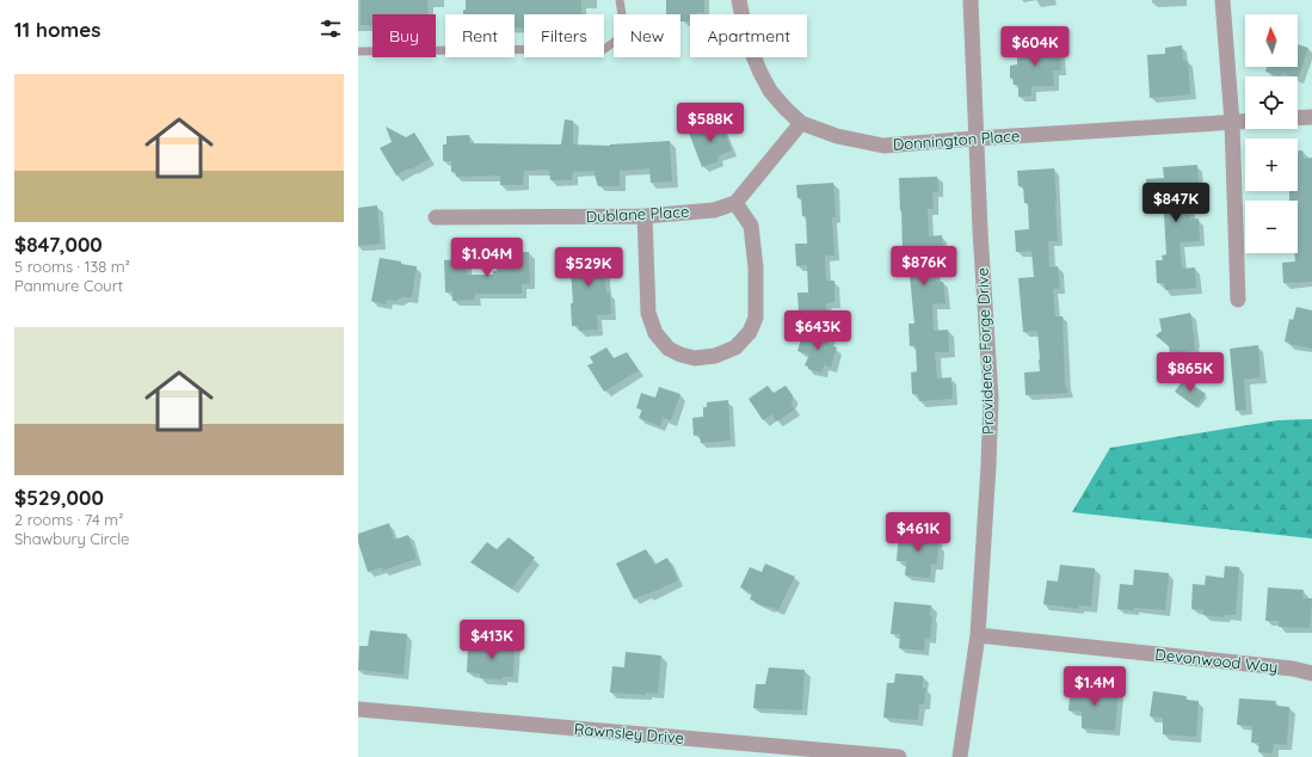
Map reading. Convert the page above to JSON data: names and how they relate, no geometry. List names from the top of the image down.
{
  "streets": {
    "street": [
      "Donnington Place",
      "Dublane Place",
      "Providence Forge Drive",
      "Devonwood Way",
      "Rawnsley Drive"
    ]
  },
  "crossings": [
    ["Donnington Place", "Providence Forge Drive"],
    ["Providence Forge Drive", "Devonwood Way"]
  ],
  "north": "top",
  "page": {
    "heading": "11 homes",
    "map_buttons": ["+", "−"],
    "chip": [
      "Buy",
      "Rent",
      "Filters",
      "New",
      "Apartment"
    ],
    "price": [
      "$604K",
      "$588K",
      "$847K",
      "$1.04M",
      "$876K",
      "$529K",
      "$643K",
      "$865K",
      "$461K",
      "$413K",
      "$1.4M"
    ],
    "list": [
      {
        "name": "$847,000",
        "note": "5 rooms · 138 m² · Panmure Court"
      },
      {
        "name": "$529,000",
        "note": "2 rooms · 74 m² · Shawbury Circle"
      }
    ]
  }
}
